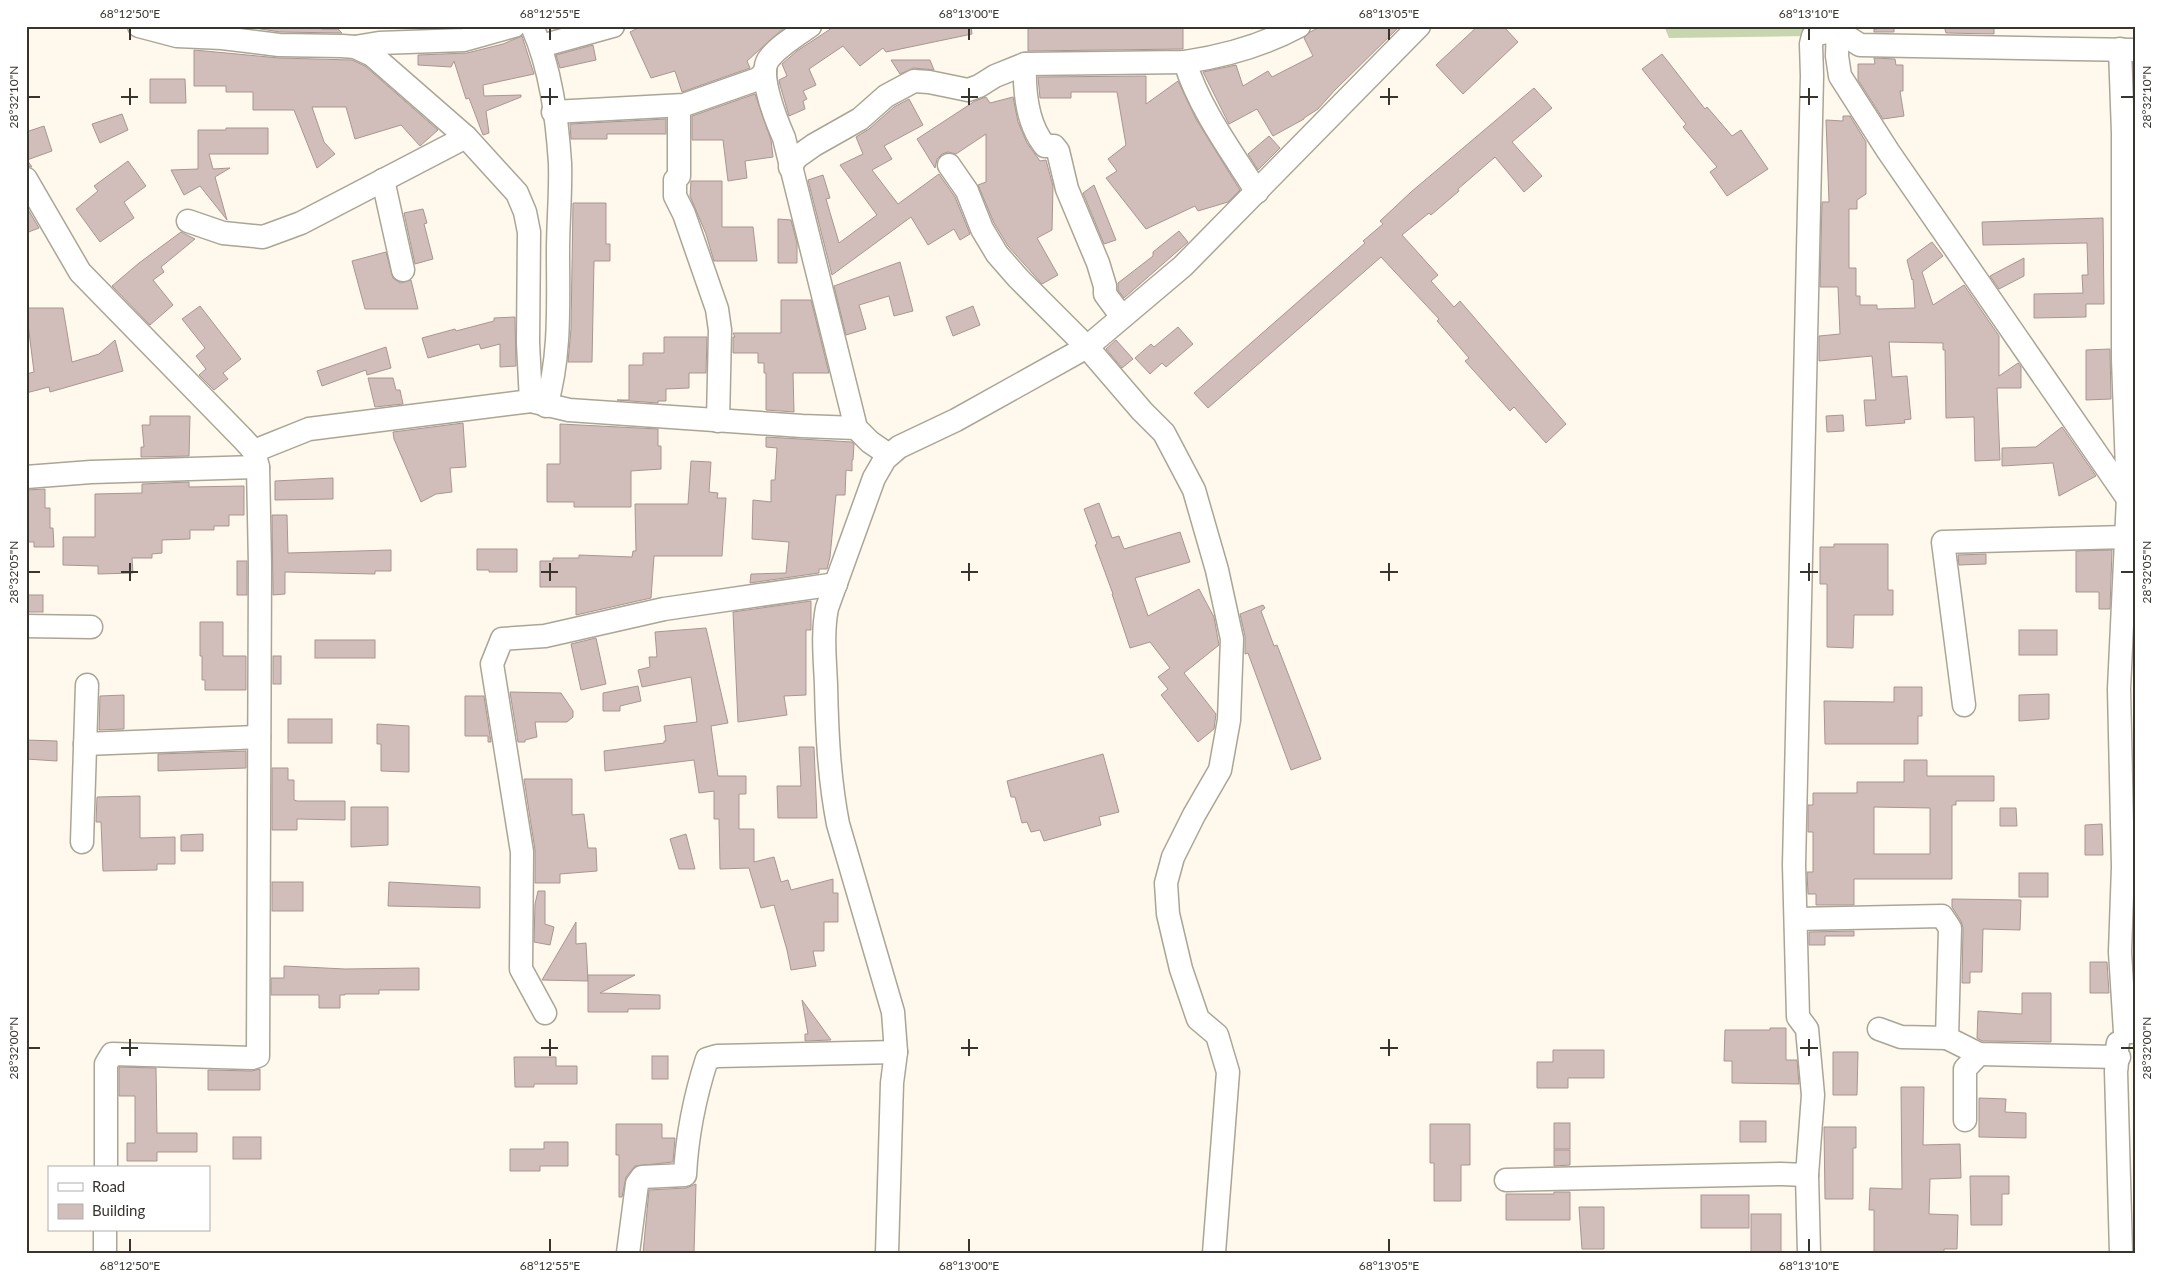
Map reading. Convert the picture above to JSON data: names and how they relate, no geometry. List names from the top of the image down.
{
  "legend": ["Road", "Building"],
  "coordinates": [
    "68°12'50\"E",
    "68°12'55\"E",
    "68°13'00\"E",
    "68°13'05\"E",
    "68°13'10\"E",
    "28°32'10\"N",
    "28°32'05\"N",
    "28°32'00\"N"
  ]
}
